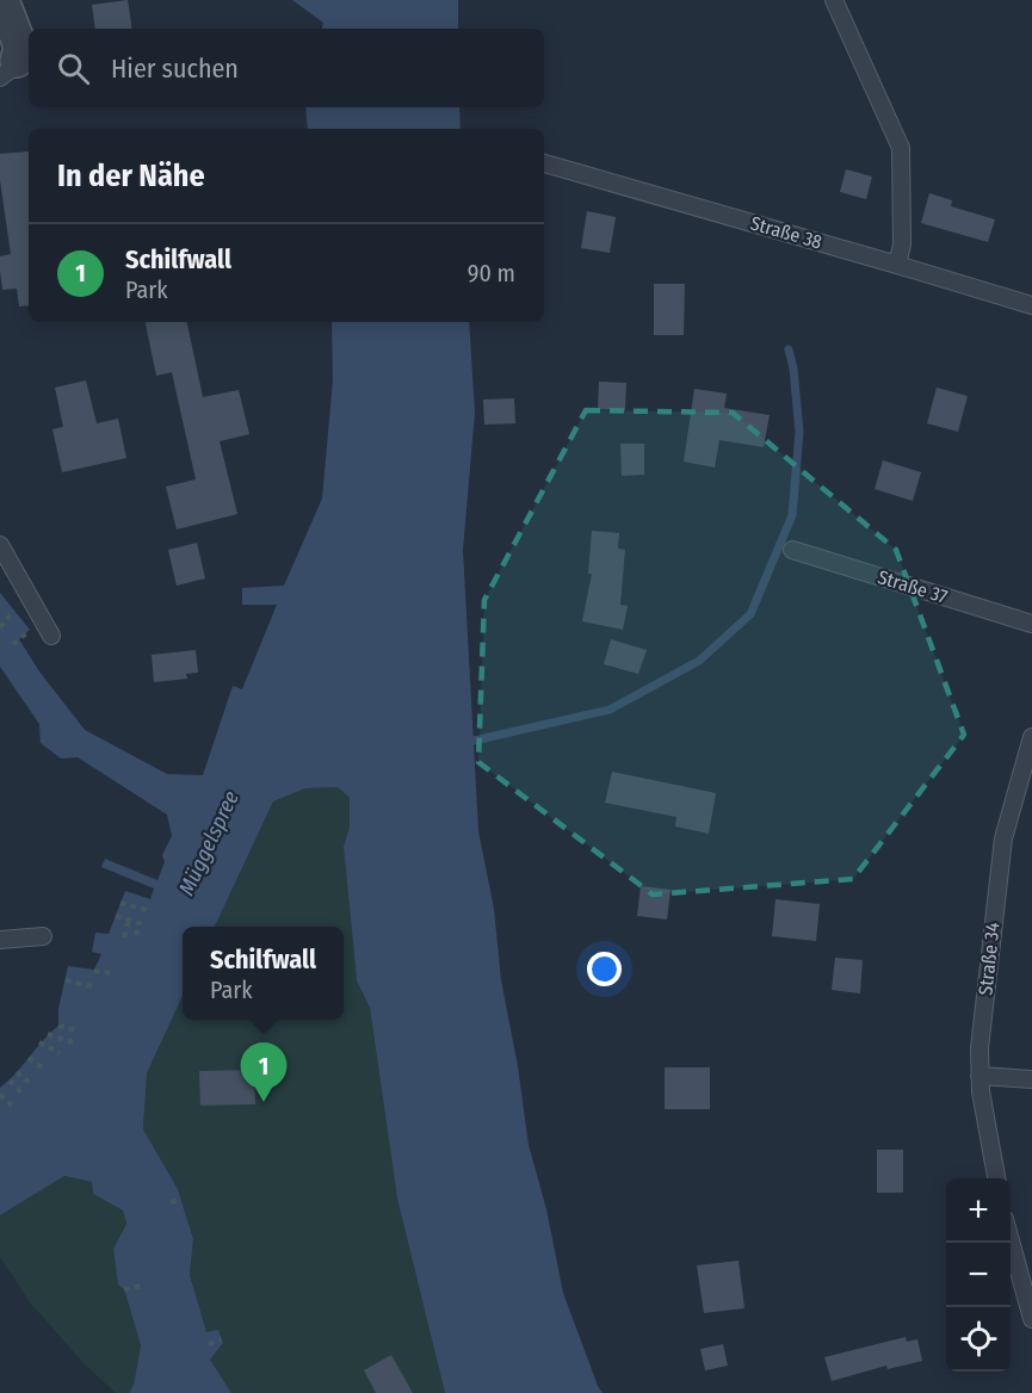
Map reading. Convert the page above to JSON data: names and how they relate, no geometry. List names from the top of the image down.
{
  "streets": {
    "lane": ["Straße 38", "Straße 37", "Straße 34"]
  },
  "water": ["Müggelspree"],
  "page": {
    "search": "Hier suchen",
    "heading": "In der Nähe",
    "list": [
      {
        "mark": "1",
        "name": "Schilfwall",
        "note": "Park",
        "value": "90 m"
      }
    ],
    "popup": ["Schilfwall", "Park"],
    "pins": "1",
    "map_buttons": ["+", "−"]
  }
}
